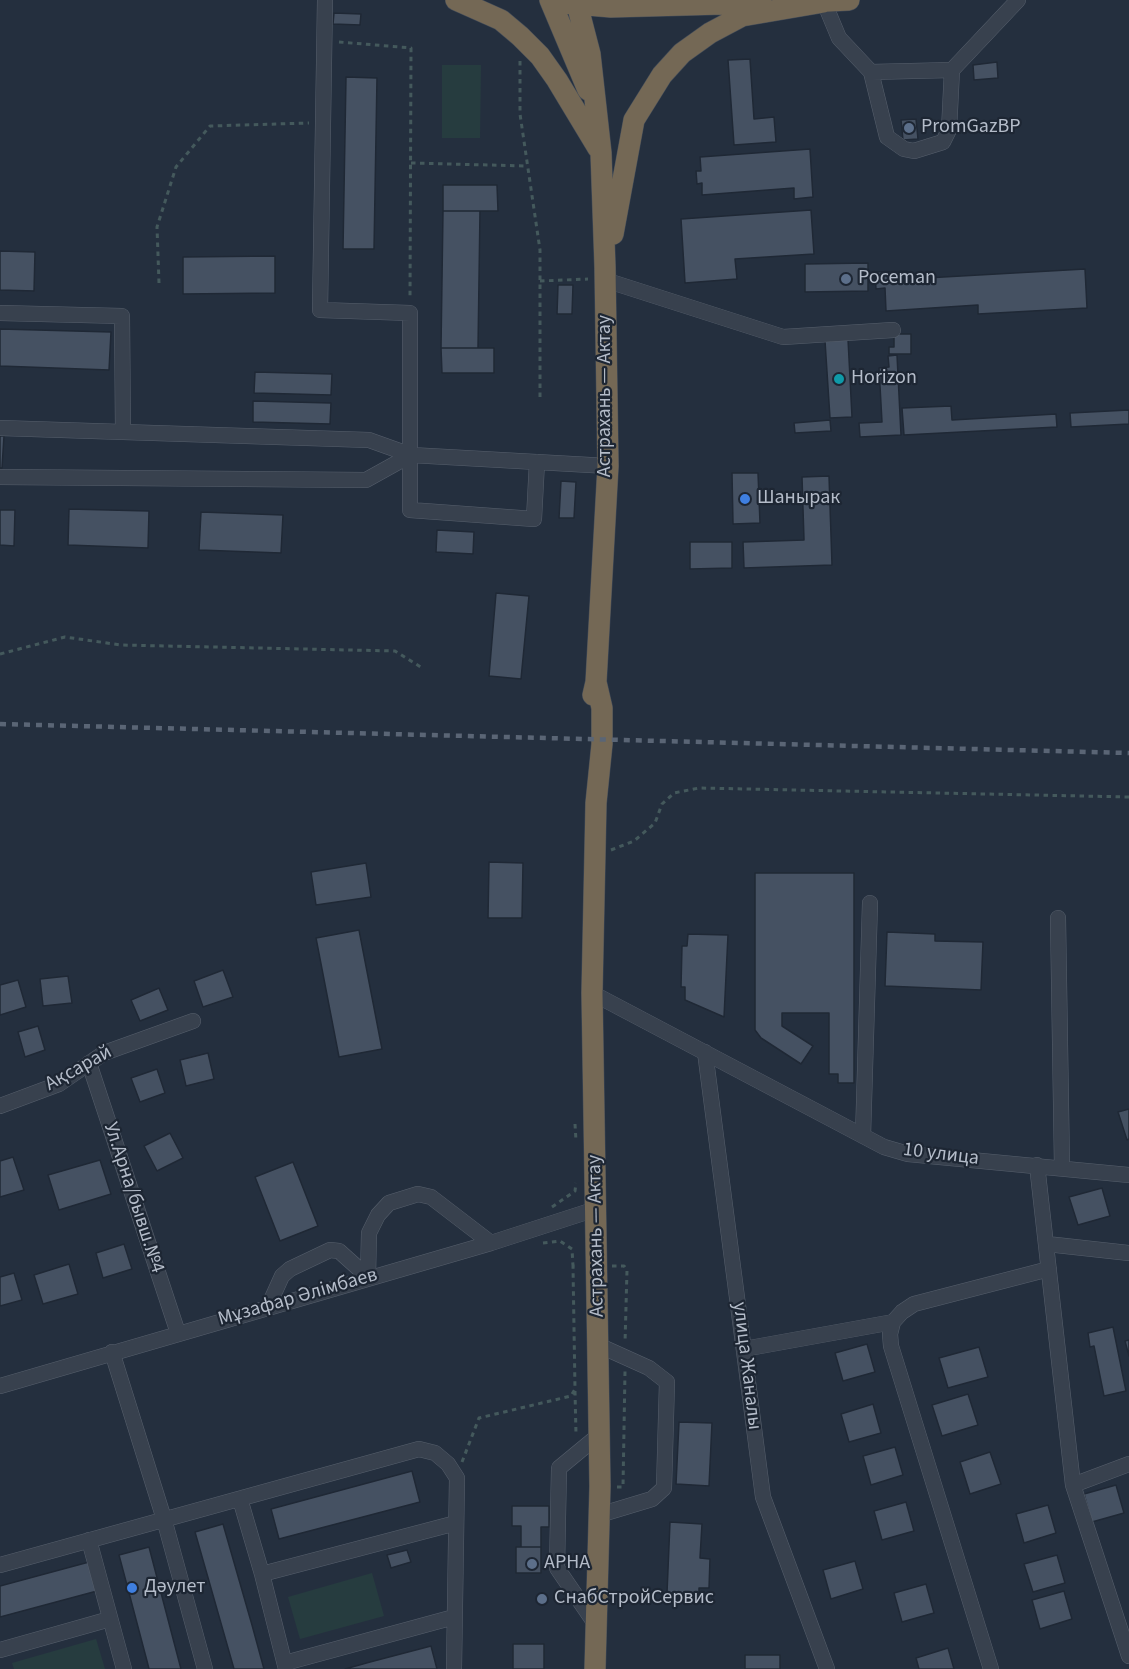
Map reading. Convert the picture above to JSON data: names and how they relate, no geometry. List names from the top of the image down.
{
  "streets": {
    "highway": ["Астрахань — Актау"],
    "street": [
      "Ақсарай",
      "10 улица",
      "Ул.Арна/бывш.№4",
      "Мұзафар Әлімбаев",
      "улица Жаналы"
    ]
  },
  "crossings": [
    ["Астрахань — Актау", "10 улица"],
    ["Астрахань — Актау", "Мұзафар Әлімбаев"],
    ["Ақсарай", "Ул.Арна/бывш.№4"],
    ["10 улица", "улица Жаналы"],
    ["Ул.Арна/бывш.№4", "Мұзафар Әлімбаев"]
  ],
  "places": [
    "PromGazBP",
    "Poceman",
    "Horizon",
    "Шанырак",
    "АРНА",
    "Дәулет",
    "СнабСтройСервис"
  ]
}
